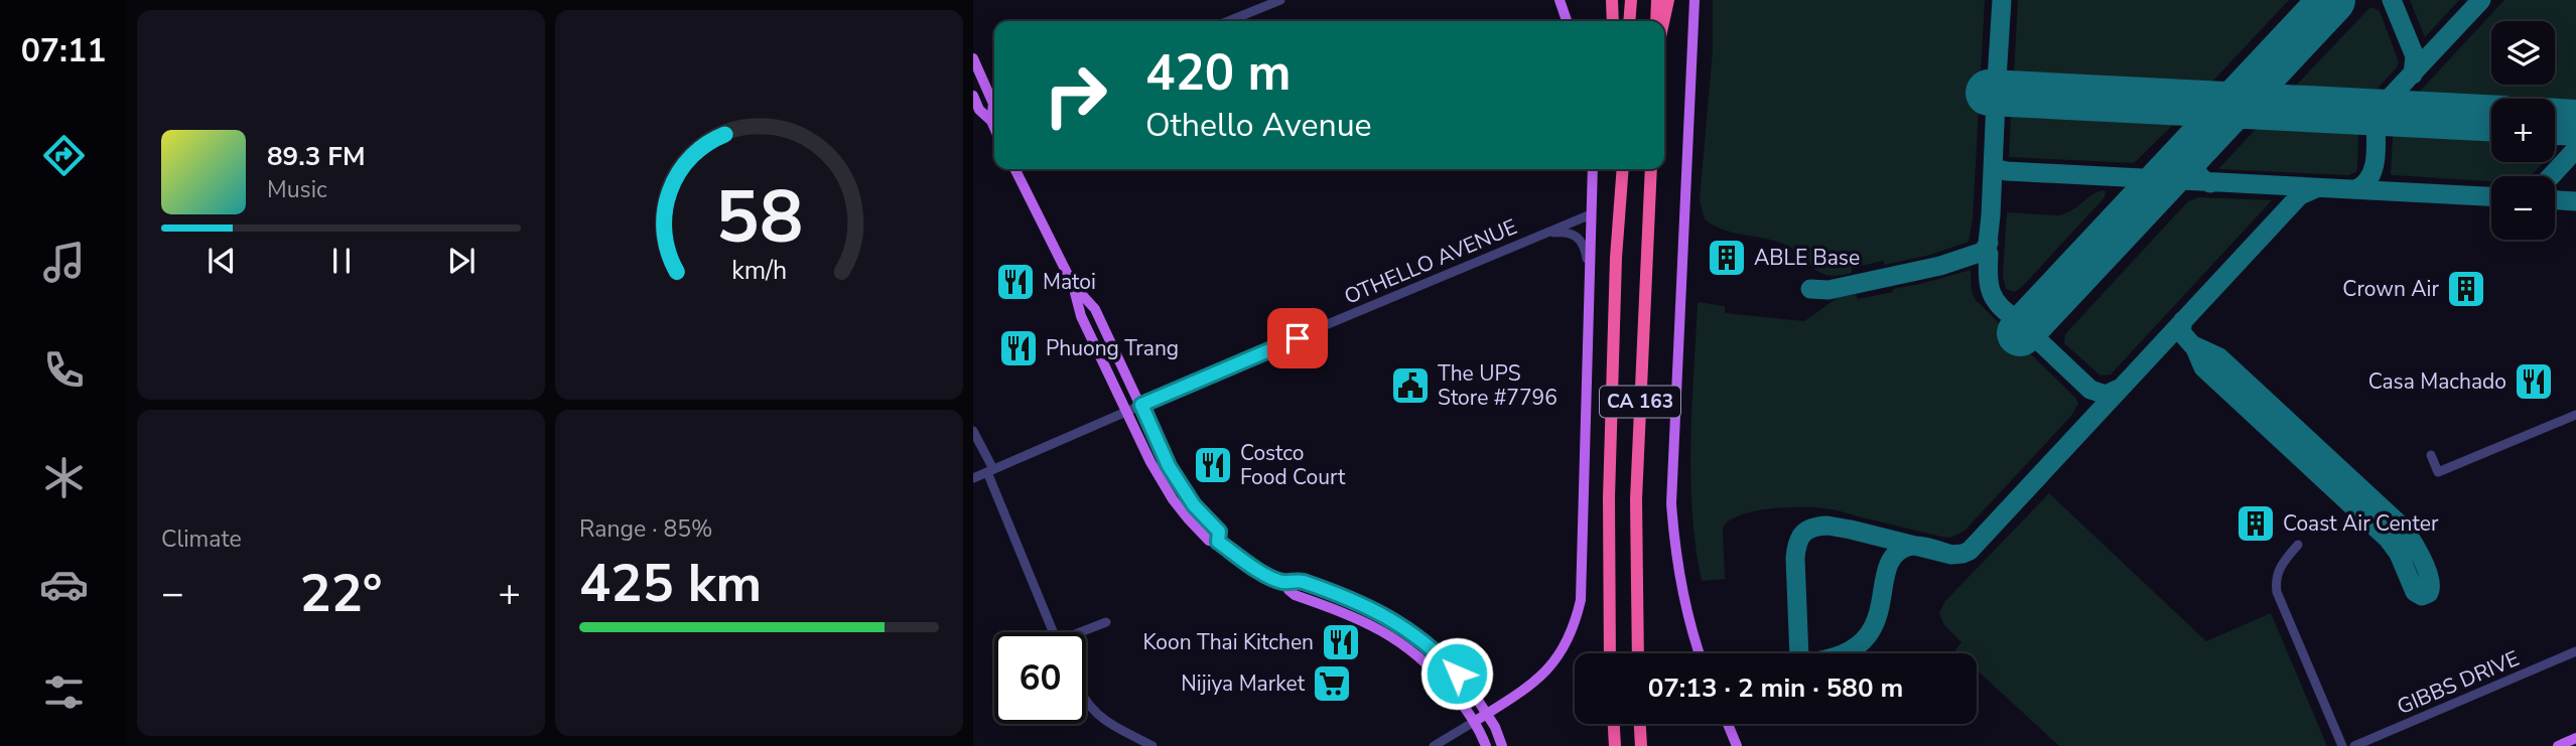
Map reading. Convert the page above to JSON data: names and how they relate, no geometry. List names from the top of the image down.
{
  "streets": {
    "highway": ["CA 163"],
    "street": ["OTHELLO AVENUE", "GIBBS DRIVE"]
  },
  "places": {
    "building": ["ABLE Base", "Crown Air", "Coast Air Center"],
    "restaurant": [
      "Matoi",
      "Phuong Trang",
      "Casa Machado",
      "Costco Food Court",
      "Koon Thai Kitchen"
    ],
    "public building": ["The UPS Store #7796"],
    "supermarket": ["Nijiya Market"]
  },
  "page": {
    "tabs": "07:11",
    "map_buttons": ["+", "−"],
    "turn": ["420 m", "Othello Avenue"],
    "song": ["89.3 FM", "Music"],
    "tile": [
      "Climate",
      ["Range · 85%", "425 km"]
    ],
    "heat": ["−", "22°", "+"],
    "limit": "60",
    "trip": "07:13 · 2 min · 580 m",
    "gauge": ["58", "km/h"]
  }
}
